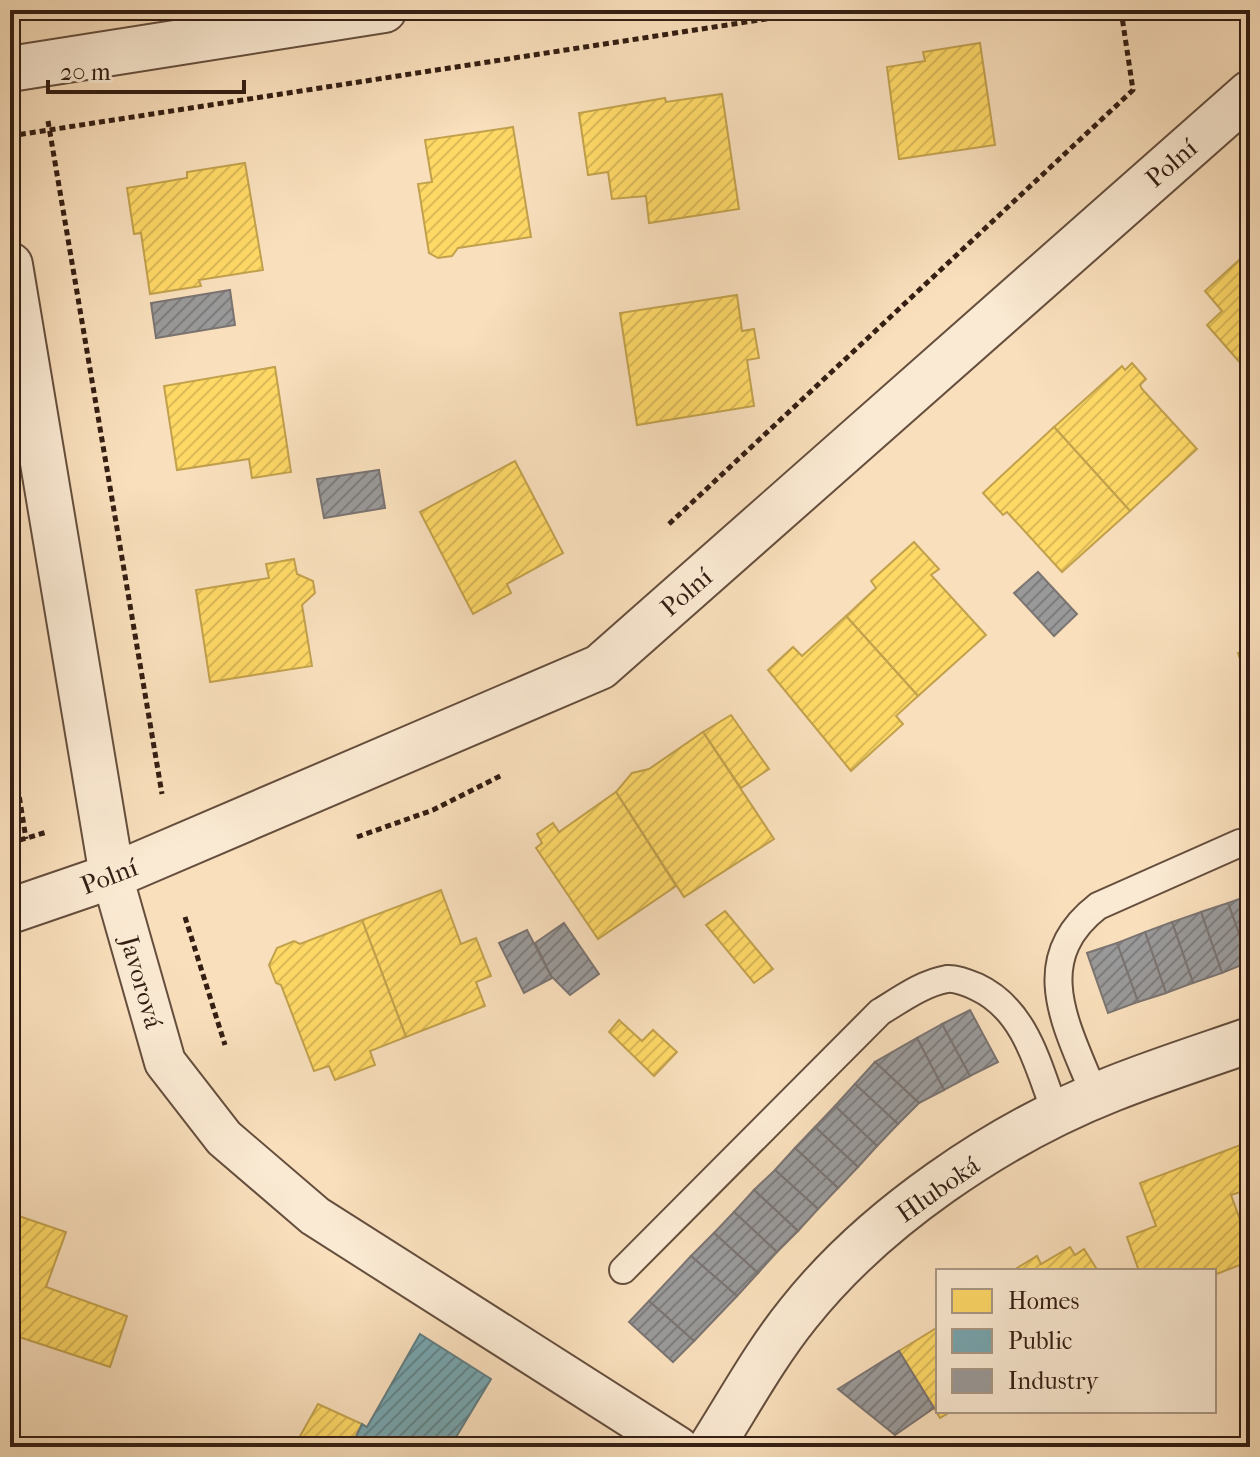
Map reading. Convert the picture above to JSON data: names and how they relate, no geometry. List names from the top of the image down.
{
  "streets": {
    "street": ["Polní", "Javorová", "Hluboká"]
  },
  "crossings": [
    ["Polní", "Javorová"]
  ],
  "legend": ["Homes", "Public", "Industry"],
  "scale_bar": "20 m"
}
